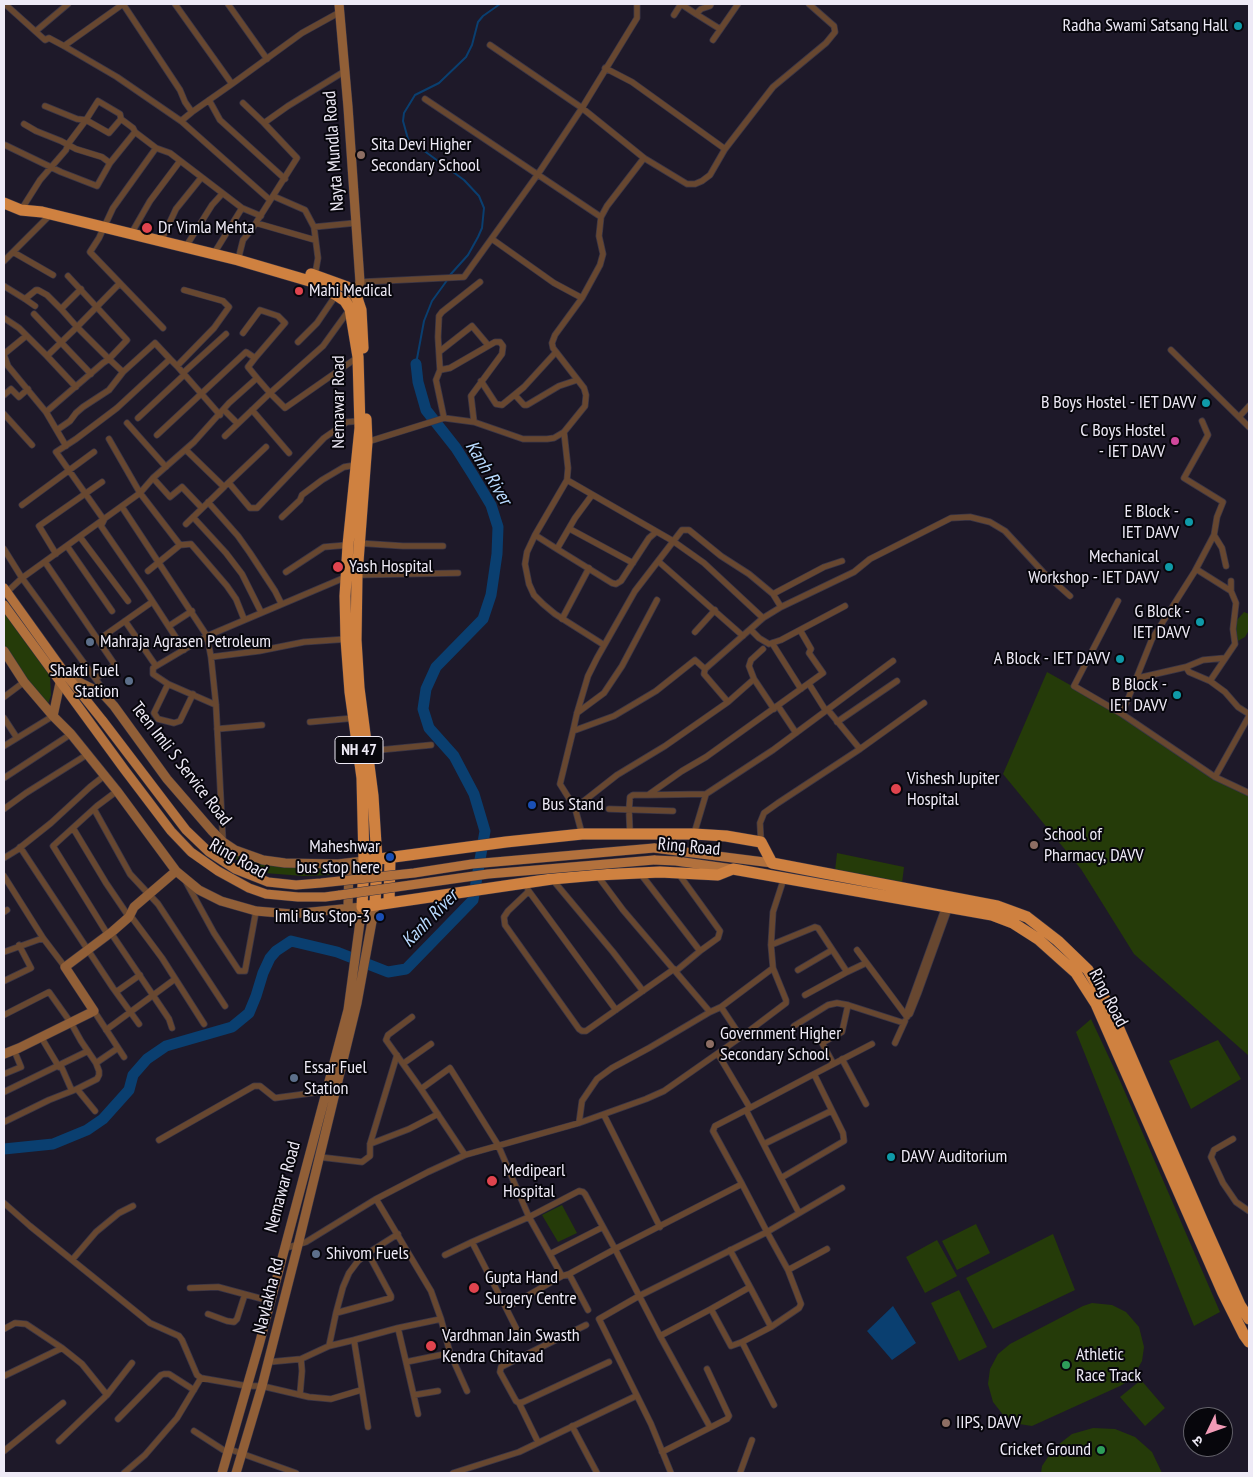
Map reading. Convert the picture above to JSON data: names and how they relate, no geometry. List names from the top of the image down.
{
  "streets": {
    "highway": ["Nemawar Road", "NH 47", "Ring Road"],
    "main road": ["Nayta Mundla Road", "Teen Imli S Service Road", "Navlakha Rd"]
  },
  "crossings": [
    ["Nayta Mundla Road", "Nemawar Road"],
    ["Nemawar Road", "Teen Imli S Service Road"],
    ["Nemawar Road", "Navlakha Rd"],
    ["Teen Imli S Service Road", "Ring Road"]
  ],
  "water": ["Kanh River"],
  "places": [
    "Radha Swami Satsang Hall",
    "Sita Devi Higher Secondary School",
    "Dr Vimla Mehta",
    "Mahi Medical",
    "B Boys Hostel - IET DAVV",
    "C Boys Hostel - IET DAVV",
    "E Block - IET DAVV",
    "Yash Hospital",
    "Mechanical Workshop - IET DAVV",
    "G Block - IET DAVV",
    "Mahraja Agrasen Petroleum",
    "A Block - IET DAVV",
    "Shakti Fuel Station",
    "B Block - IET DAVV",
    "Vishesh Jupiter Hospital",
    "Bus Stand",
    "School of Pharmacy, DAVV",
    "Maheshwar bus stop here",
    "Imli Bus Stop-3",
    "Government Higher Secondary School",
    "Essar Fuel Station",
    "DAVV Auditorium",
    "Medipearl Hospital",
    "Shivom Fuels",
    "Gupta Hand Surgery Centre",
    "Vardhman Jain Swasth Kendra Chitavad",
    "Athletic Race Track",
    "IIPS, DAVV",
    "Cricket Ground"
  ],
  "north": "bottom left"
}
